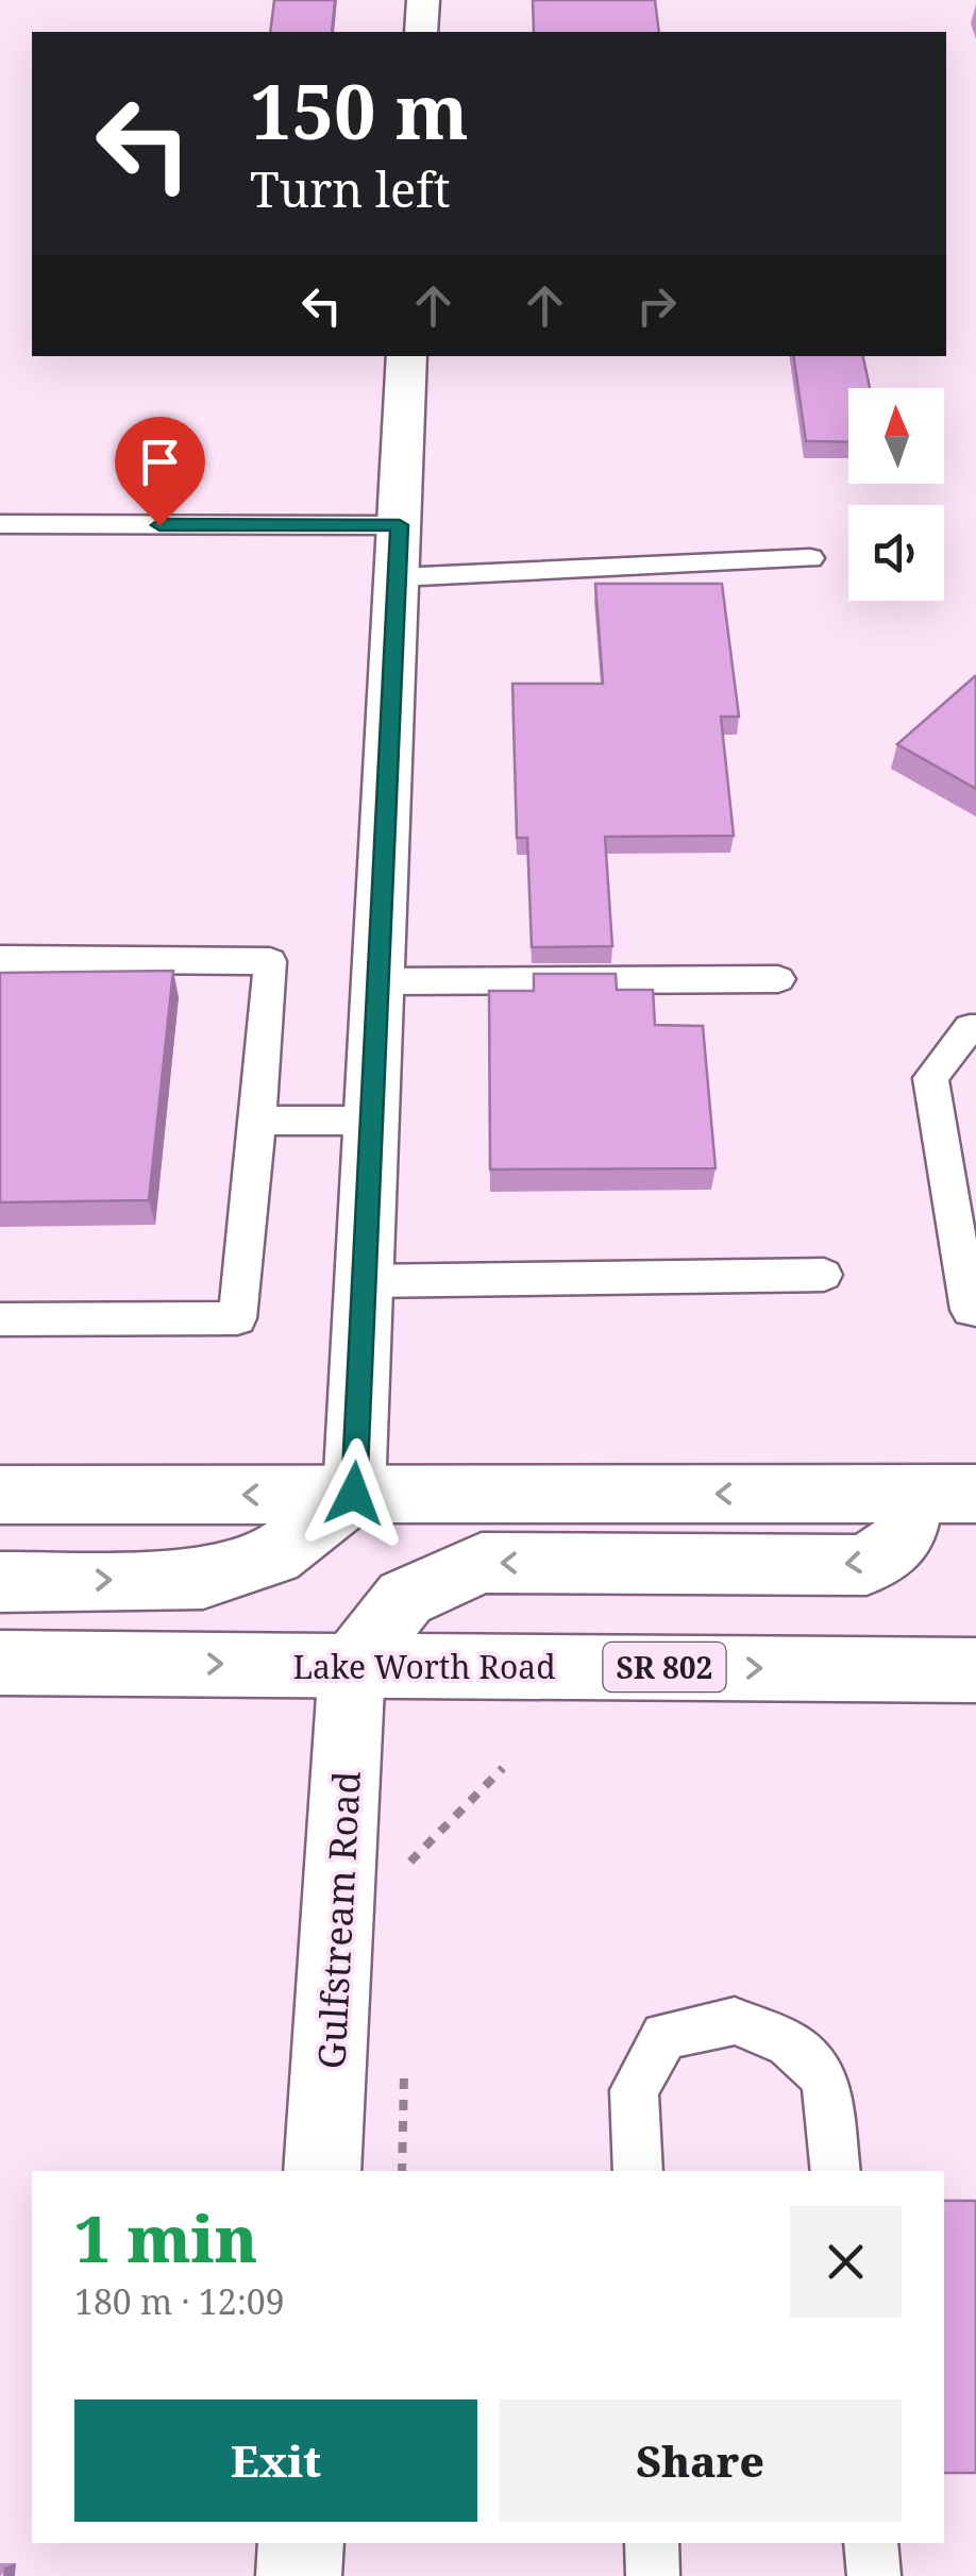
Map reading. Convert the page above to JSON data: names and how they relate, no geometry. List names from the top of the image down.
{
  "streets": {
    "main road": ["Lake Worth Road", "SR 802", "Gulfstream Road"]
  },
  "crossings": [
    ["Lake Worth Road", "Gulfstream Road"]
  ],
  "north": "top",
  "page": {
    "turn": ["150 m", "Turn left"],
    "heading": ["1 min", "180 m · 12:09"],
    "buttons": ["Exit", "Share"]
  }
}
